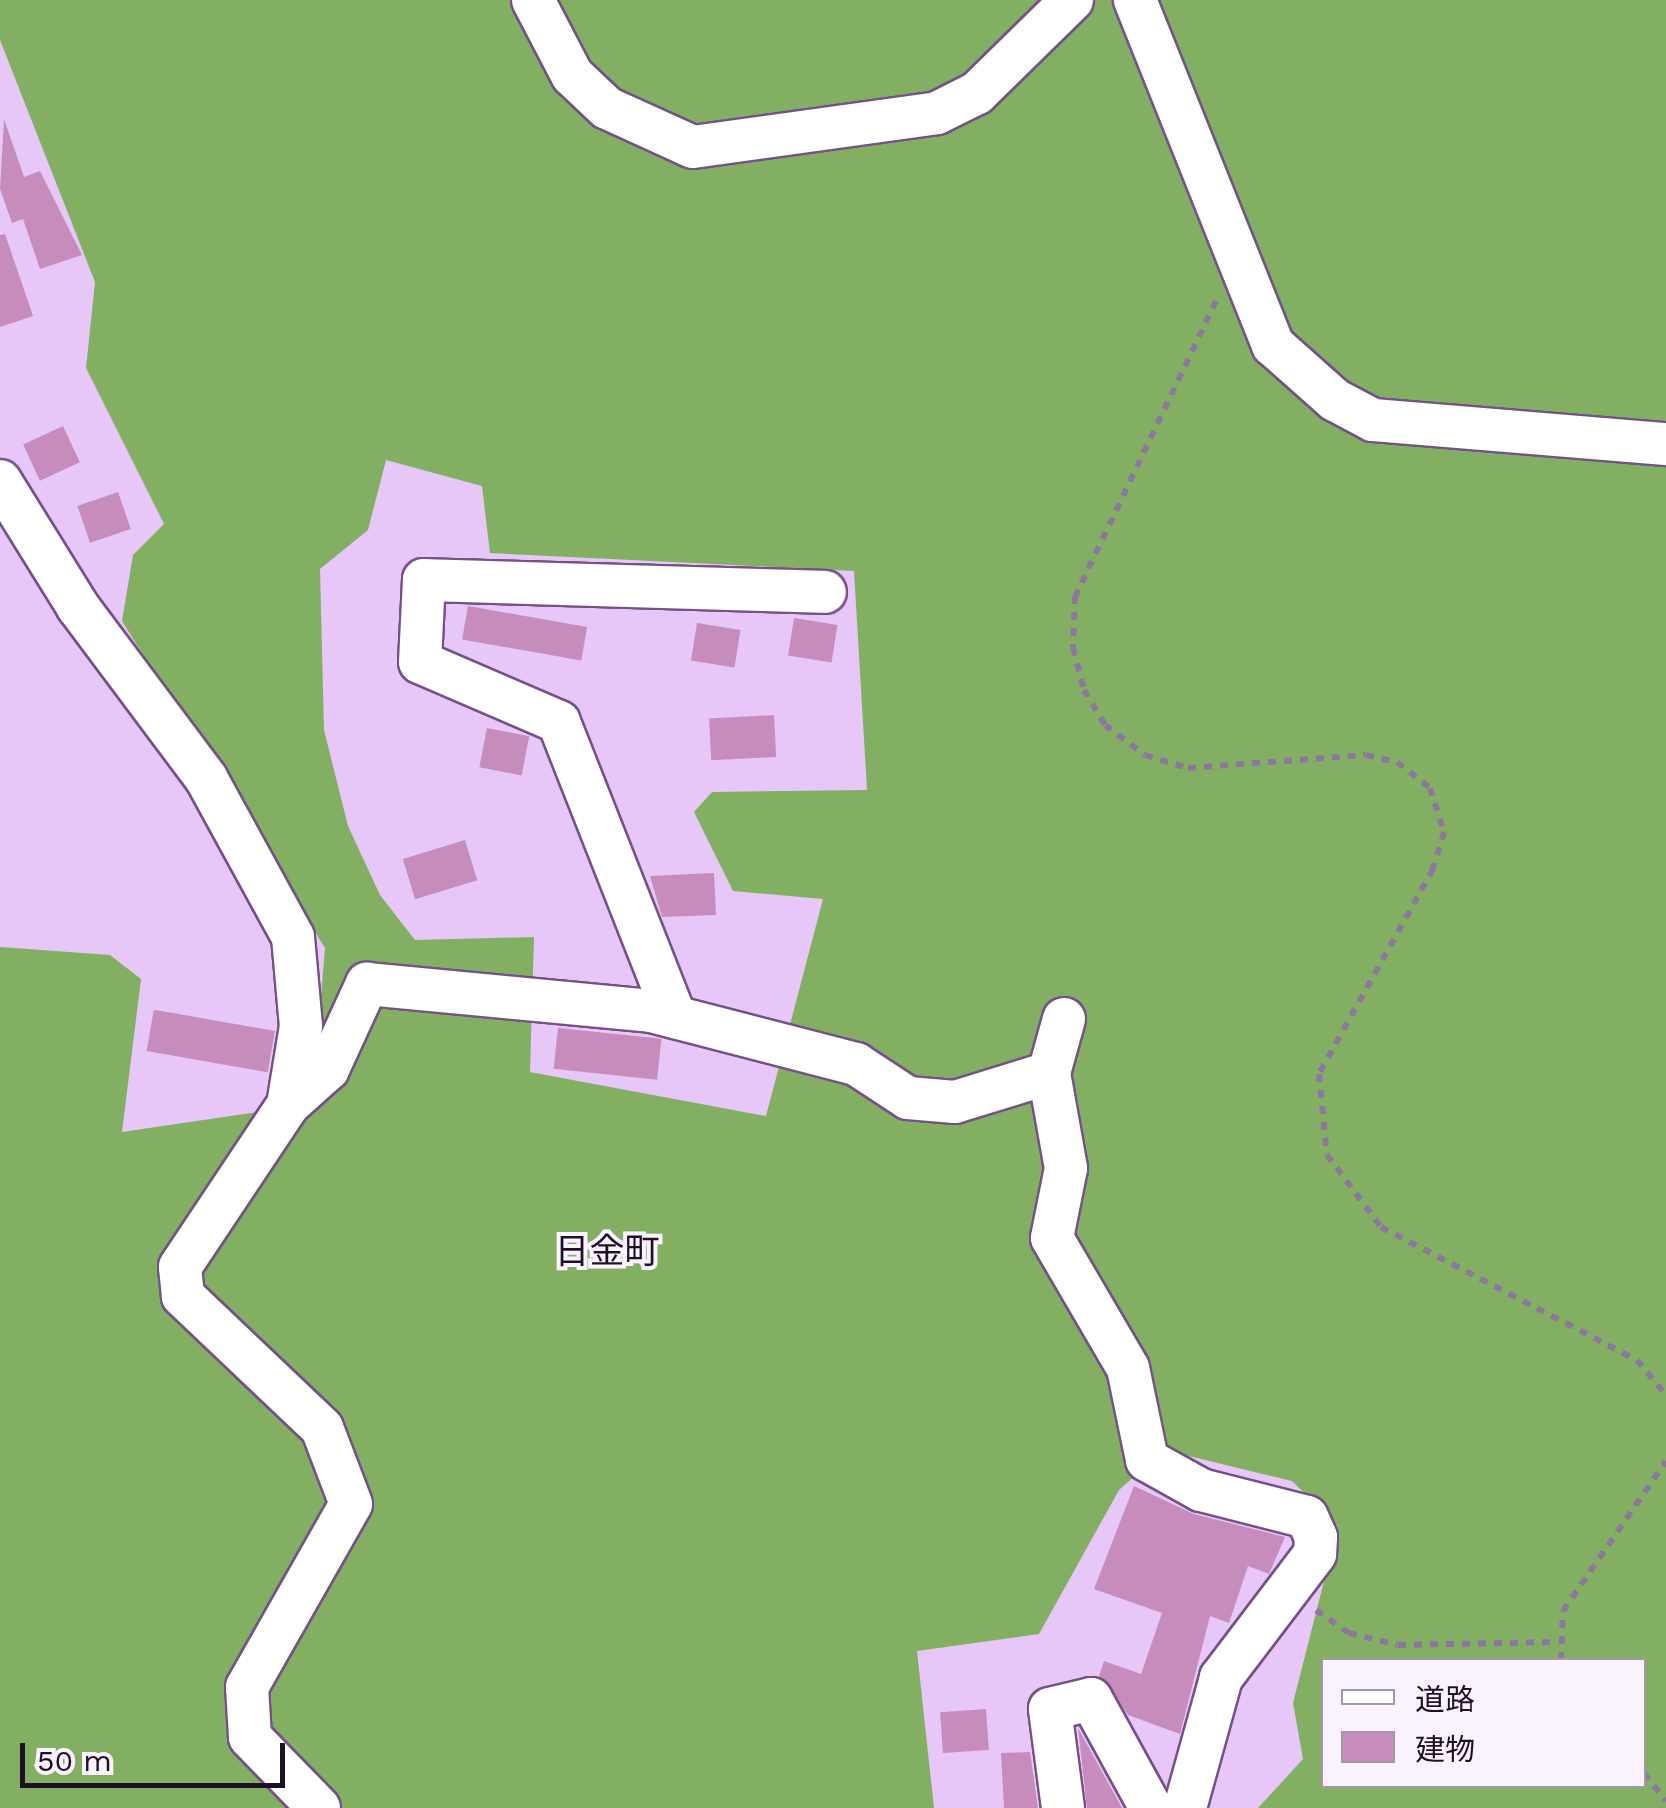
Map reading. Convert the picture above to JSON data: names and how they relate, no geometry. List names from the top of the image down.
{
  "districts": ["日金町"],
  "legend": ["道路", "建物"],
  "scale_bar": "50 m"
}
